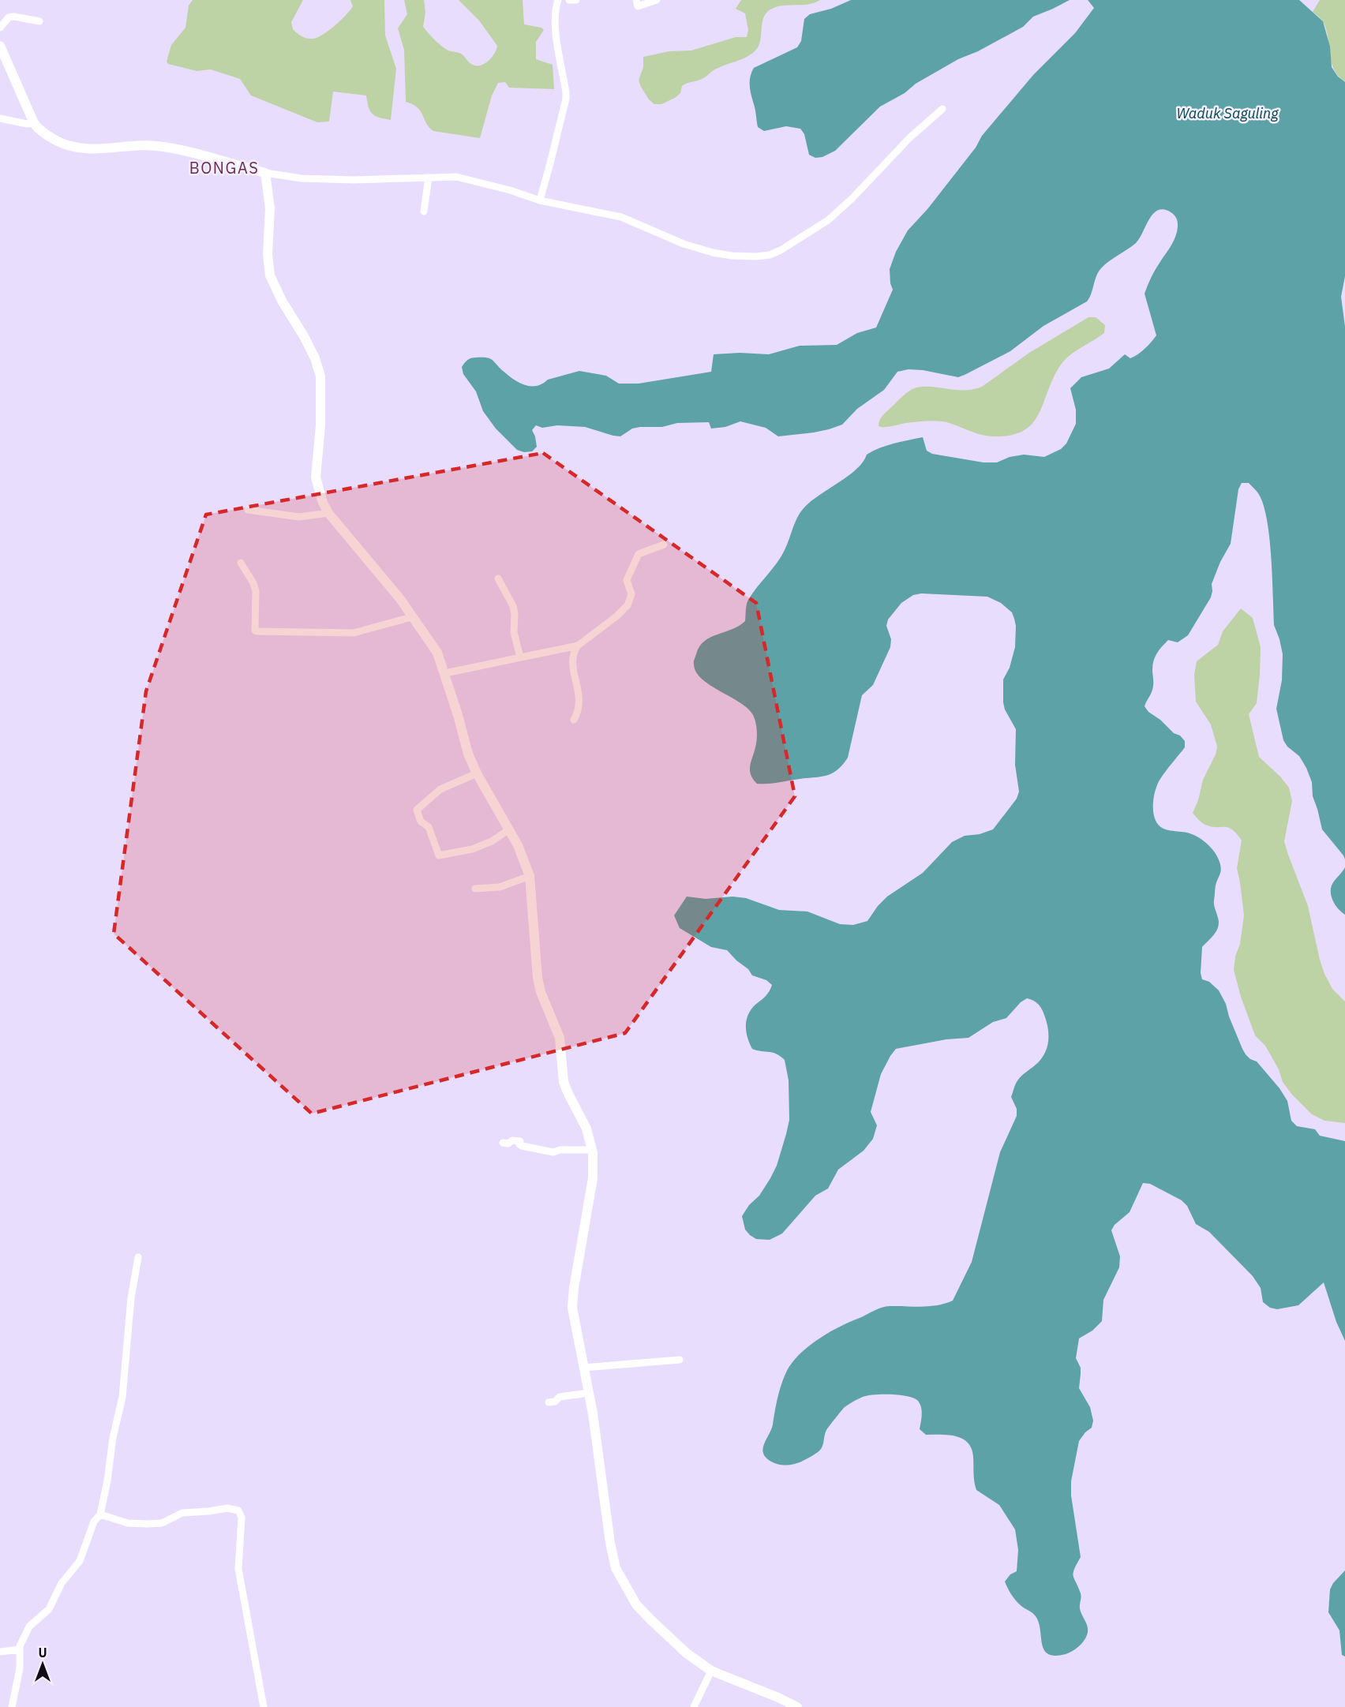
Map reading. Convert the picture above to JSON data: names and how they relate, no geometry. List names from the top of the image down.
{
  "districts": ["BONGAS"],
  "water": ["Waduk Saguling"],
  "north": "top"
}
